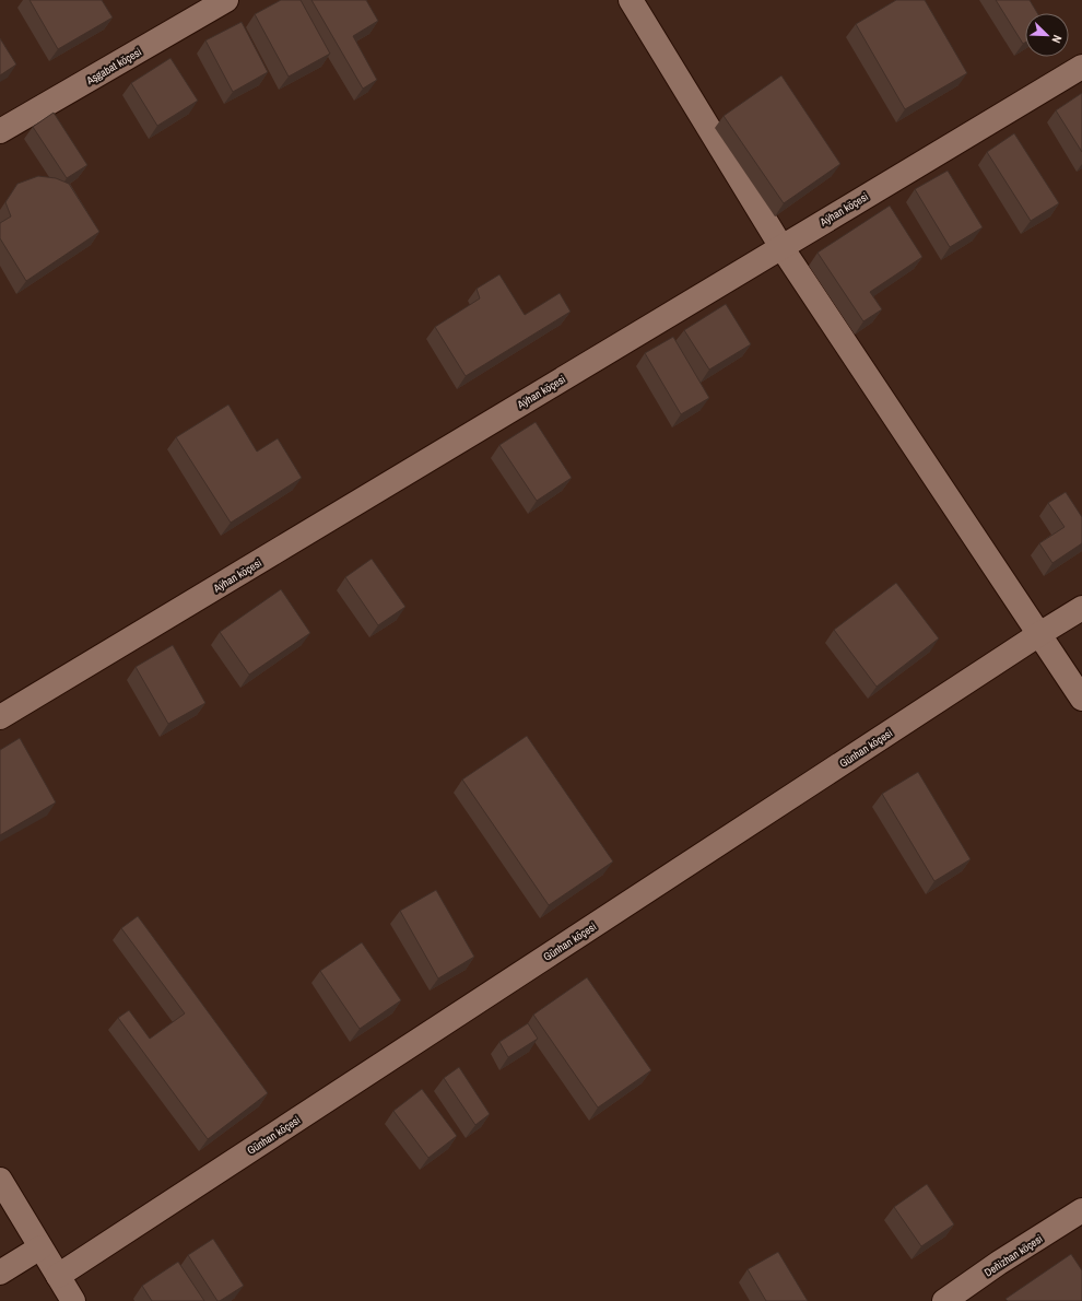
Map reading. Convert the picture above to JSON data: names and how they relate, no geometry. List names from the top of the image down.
{
  "streets": {
    "street": [
      "Aşgabat köçesi",
      "Aýhan köçesi",
      "Günhan köçesi",
      "Deňizhan köçesi"
    ]
  },
  "north": "bottom right"
}
